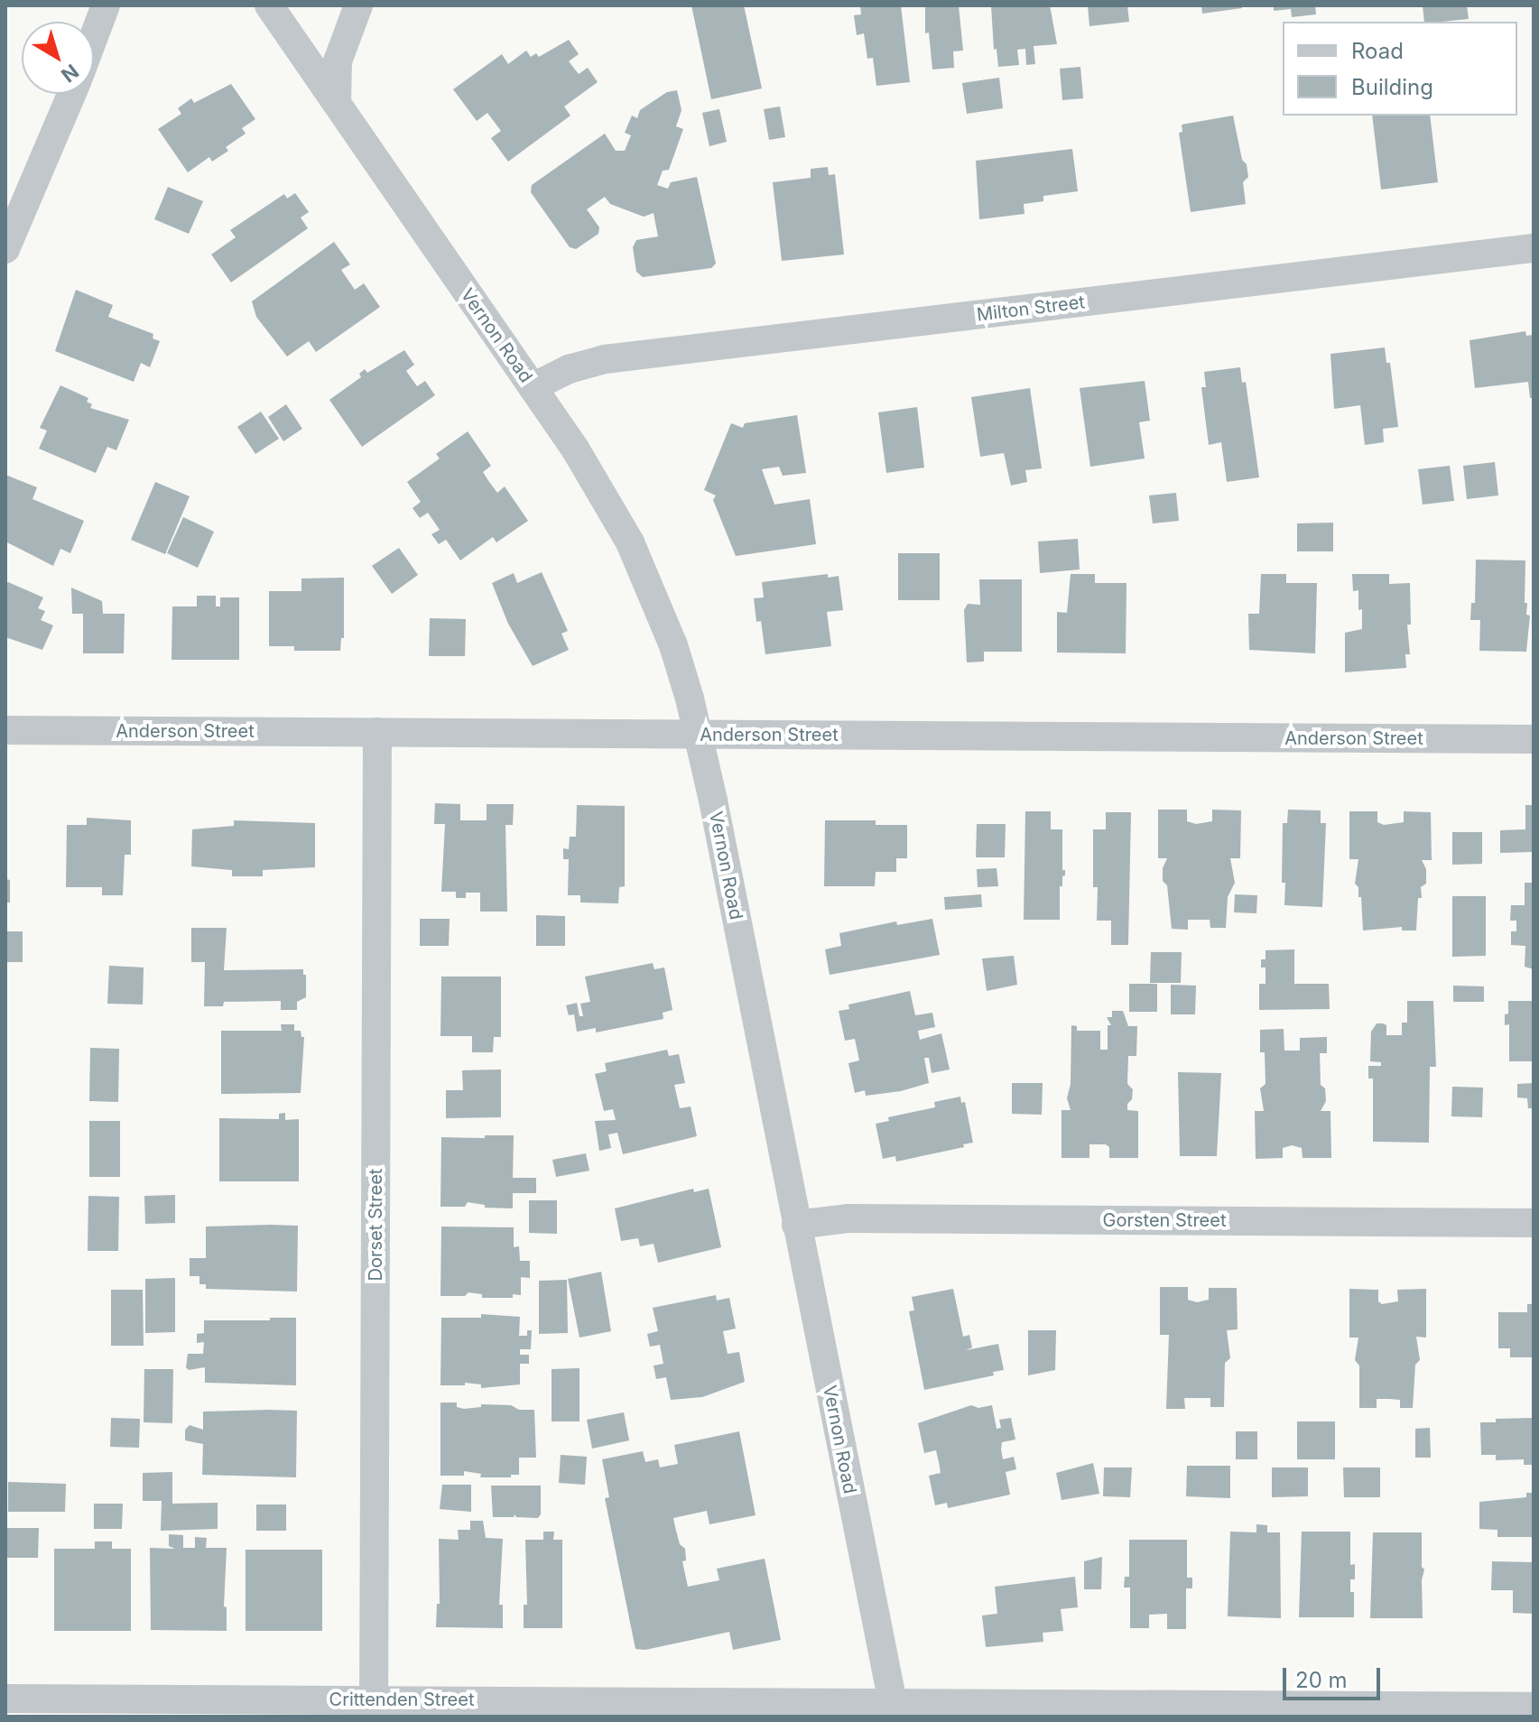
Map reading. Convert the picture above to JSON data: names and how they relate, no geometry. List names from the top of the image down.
{
  "streets": {
    "street": [
      "Milton Street",
      "Vernon Road",
      "Anderson Street",
      "Gorsten Street",
      "Dorset Street",
      "Crittenden Street"
    ]
  },
  "crossings": [
    ["Milton Street", "Vernon Road"],
    ["Vernon Road", "Anderson Street"],
    ["Vernon Road", "Gorsten Street"],
    ["Vernon Road", "Crittenden Street"],
    ["Anderson Street", "Dorset Street"],
    ["Dorset Street", "Crittenden Street"]
  ],
  "legend": ["Road", "Building"],
  "scale_bar": "20 m",
  "north": "bottom right"
}
